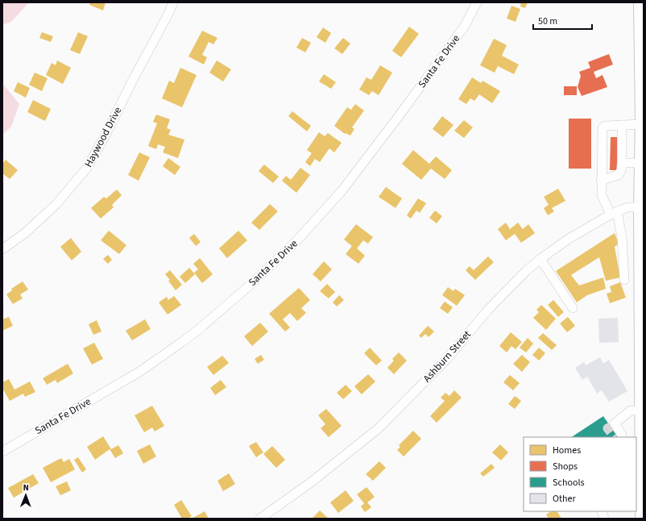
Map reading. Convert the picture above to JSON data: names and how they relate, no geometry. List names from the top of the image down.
{
  "streets": {
    "street": ["Santa Fe Drive", "Haywood Drive", "Ashburn Street"]
  },
  "legend": [
    "Homes",
    "Shops",
    "Schools",
    "Other"
  ],
  "scale_bar": "50 m",
  "north": "top"
}
